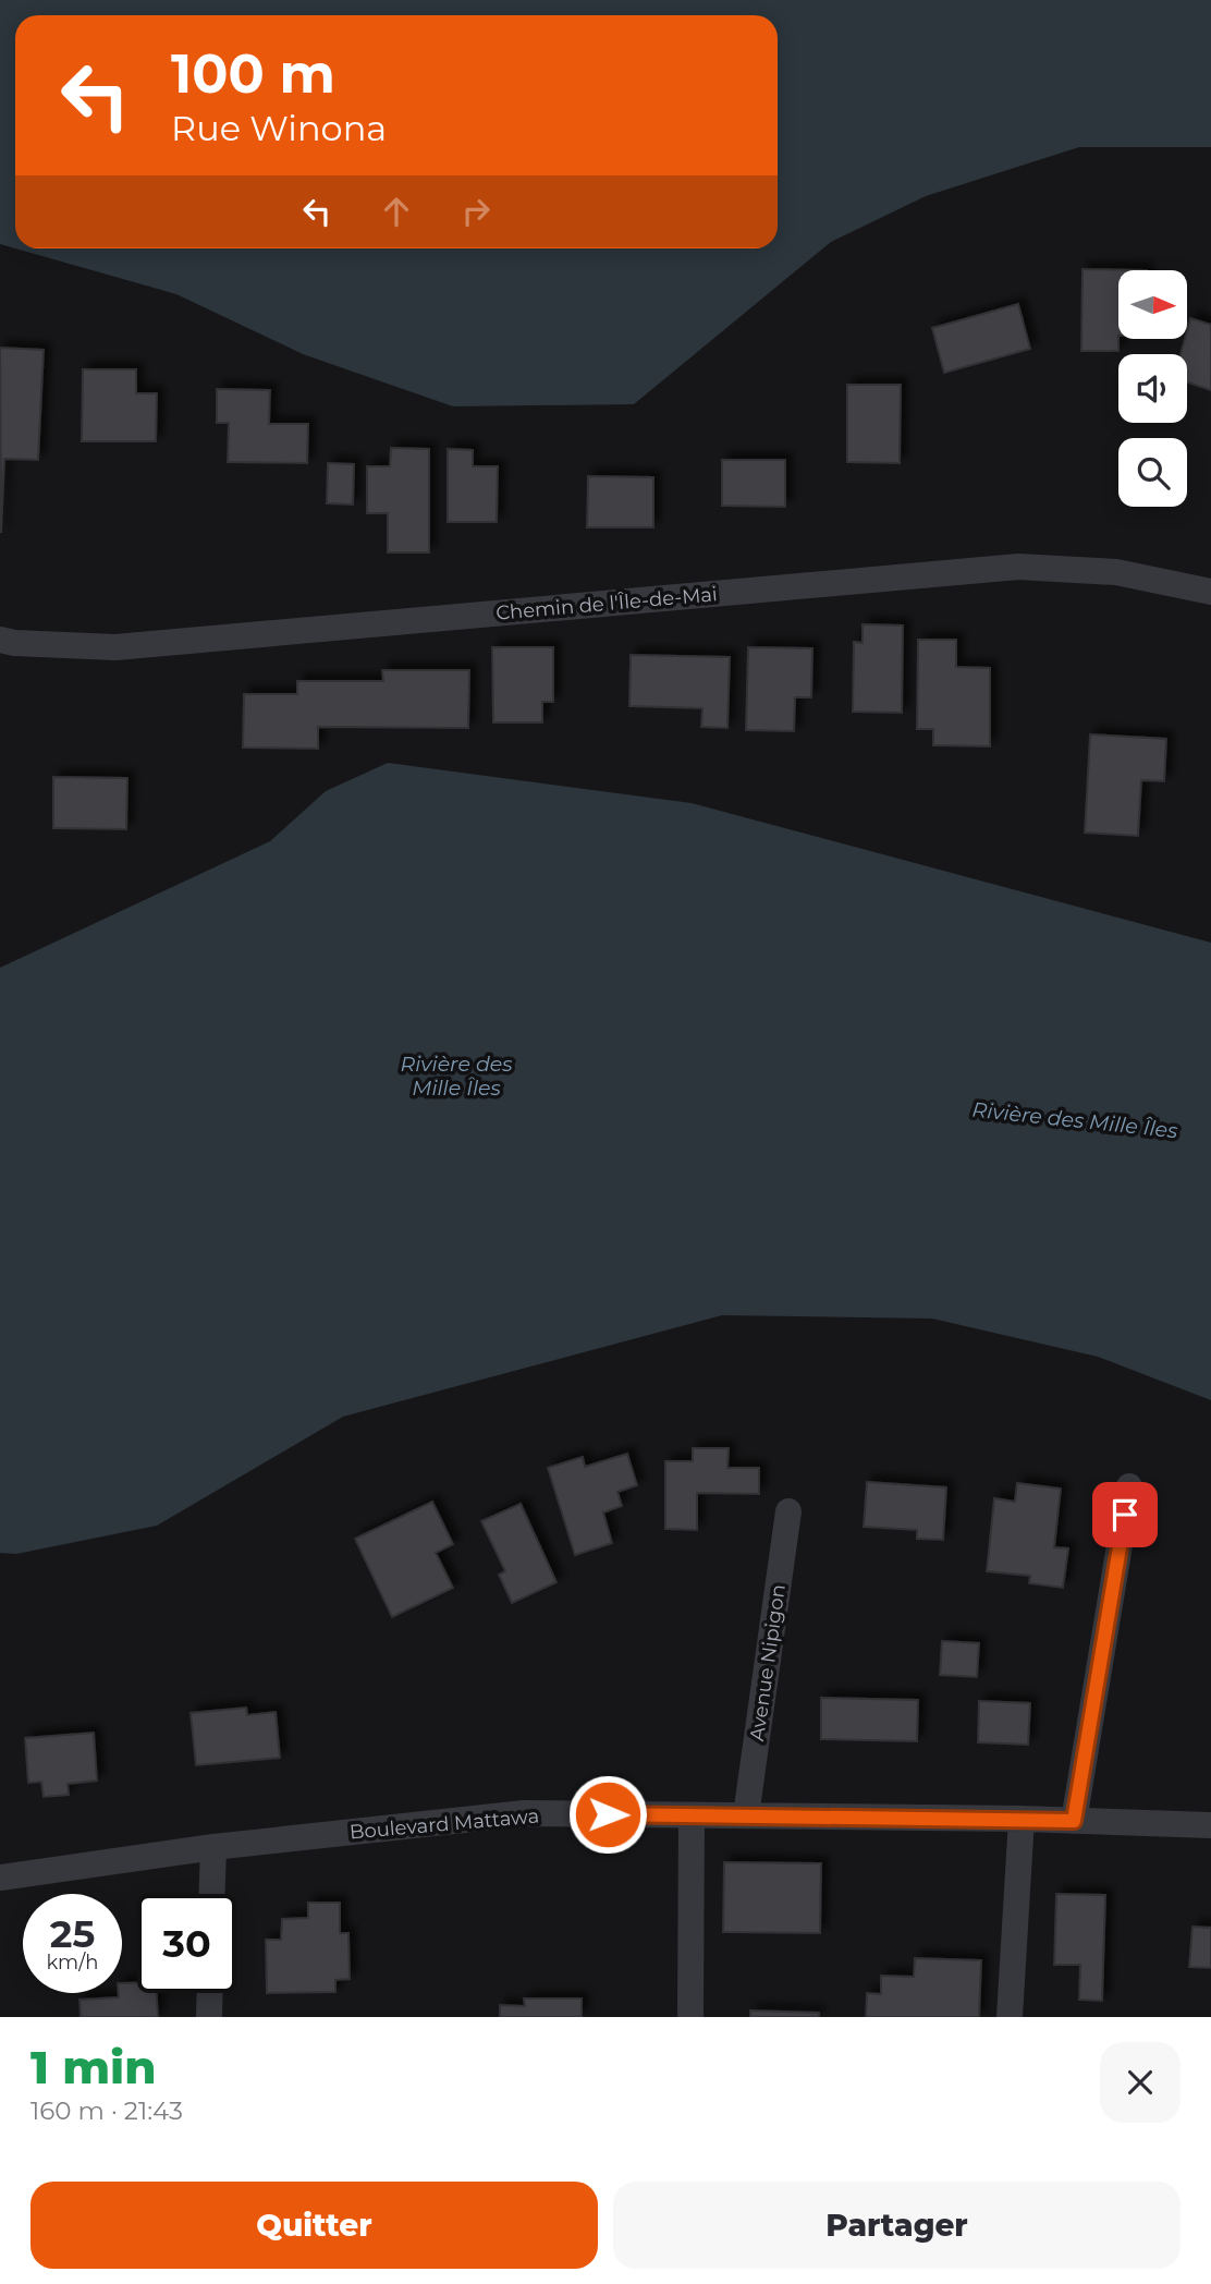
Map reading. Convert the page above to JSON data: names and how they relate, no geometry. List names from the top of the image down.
{
  "streets": {
    "street": ["Chemin de l'Île-de-Mai", "Avenue Nipigon", "Boulevard Mattawa"]
  },
  "crossings": [
    ["Avenue Nipigon", "Boulevard Mattawa"]
  ],
  "water": ["Rivière des Mille Îles"],
  "north": "right",
  "page": {
    "turn": ["100 m", "Rue Winona"],
    "speed": "25 km/h",
    "limit": "30",
    "heading": ["1 min", "160 m · 21:43"],
    "buttons": ["Quitter", "Partager"]
  }
}
